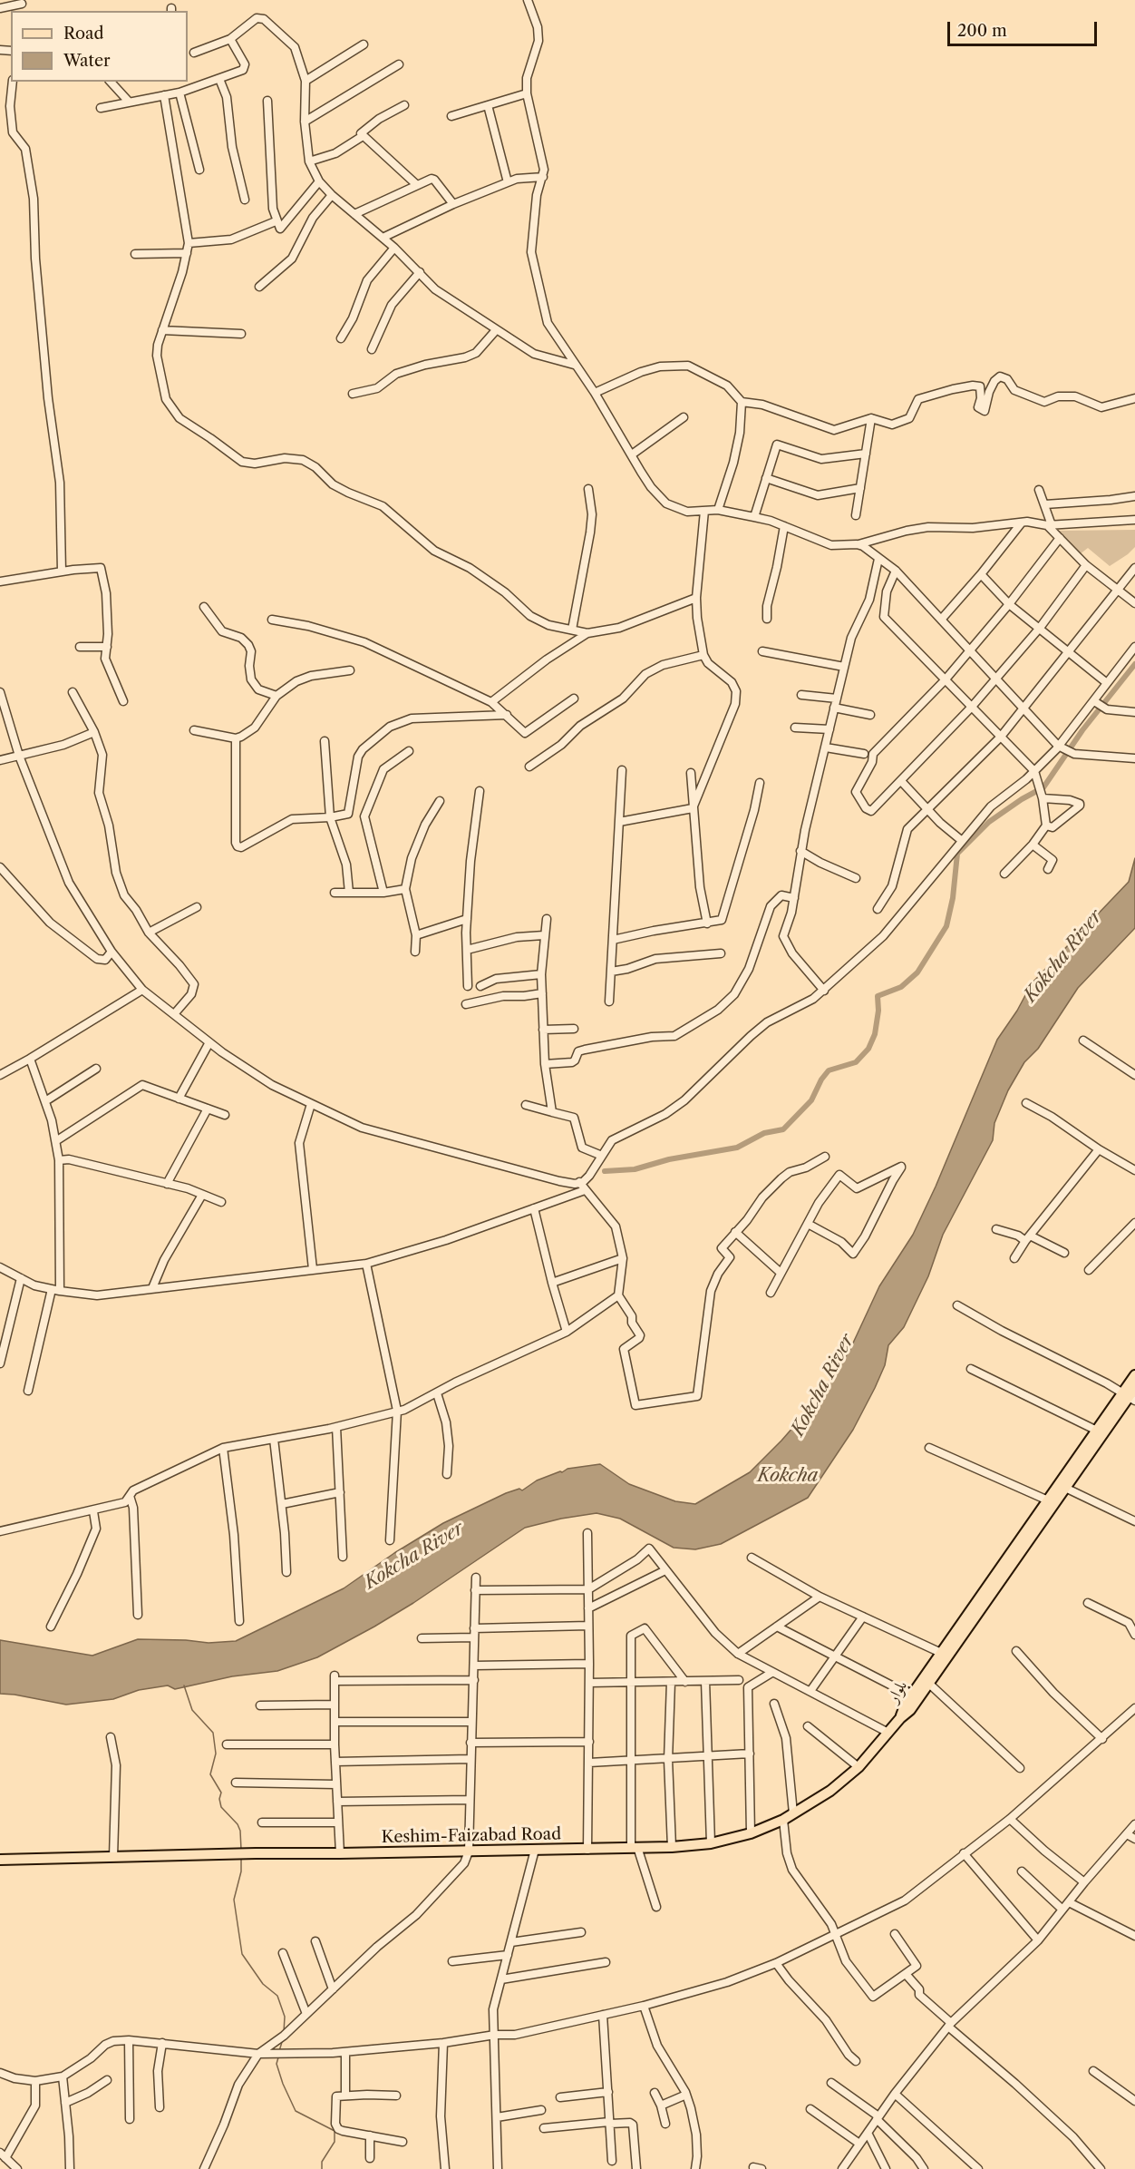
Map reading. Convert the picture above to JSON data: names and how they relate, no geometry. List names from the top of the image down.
{
  "streets": {
    "main road": ["بلوار", "Keshim-Faizabad Road"]
  },
  "crossings": [
    ["بلوار", "Keshim-Faizabad Road"]
  ],
  "water": ["Kokcha River", "Kokcha"],
  "legend": ["Road", "Water"],
  "scale_bar": "200 m"
}
